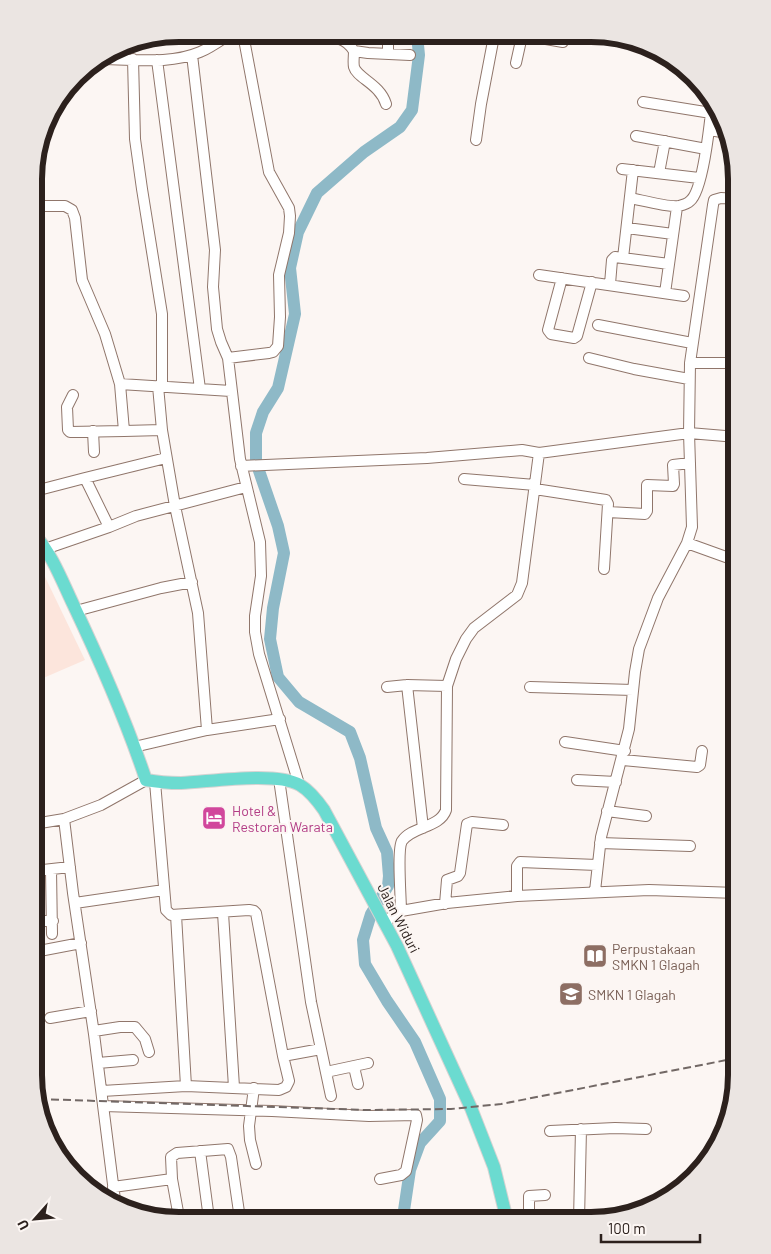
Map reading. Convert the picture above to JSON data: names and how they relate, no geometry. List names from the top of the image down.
{
  "streets": {
    "main road": ["Jalan Widuri"]
  },
  "places": {
    "hotel": ["Hotel & Restoran Warata"],
    "library": ["Perpustakaan SMKN 1 Glagah"],
    "school or university": ["SMKN 1 Glagah"]
  },
  "scale_bar": "100 m",
  "north": "bottom left"
}
